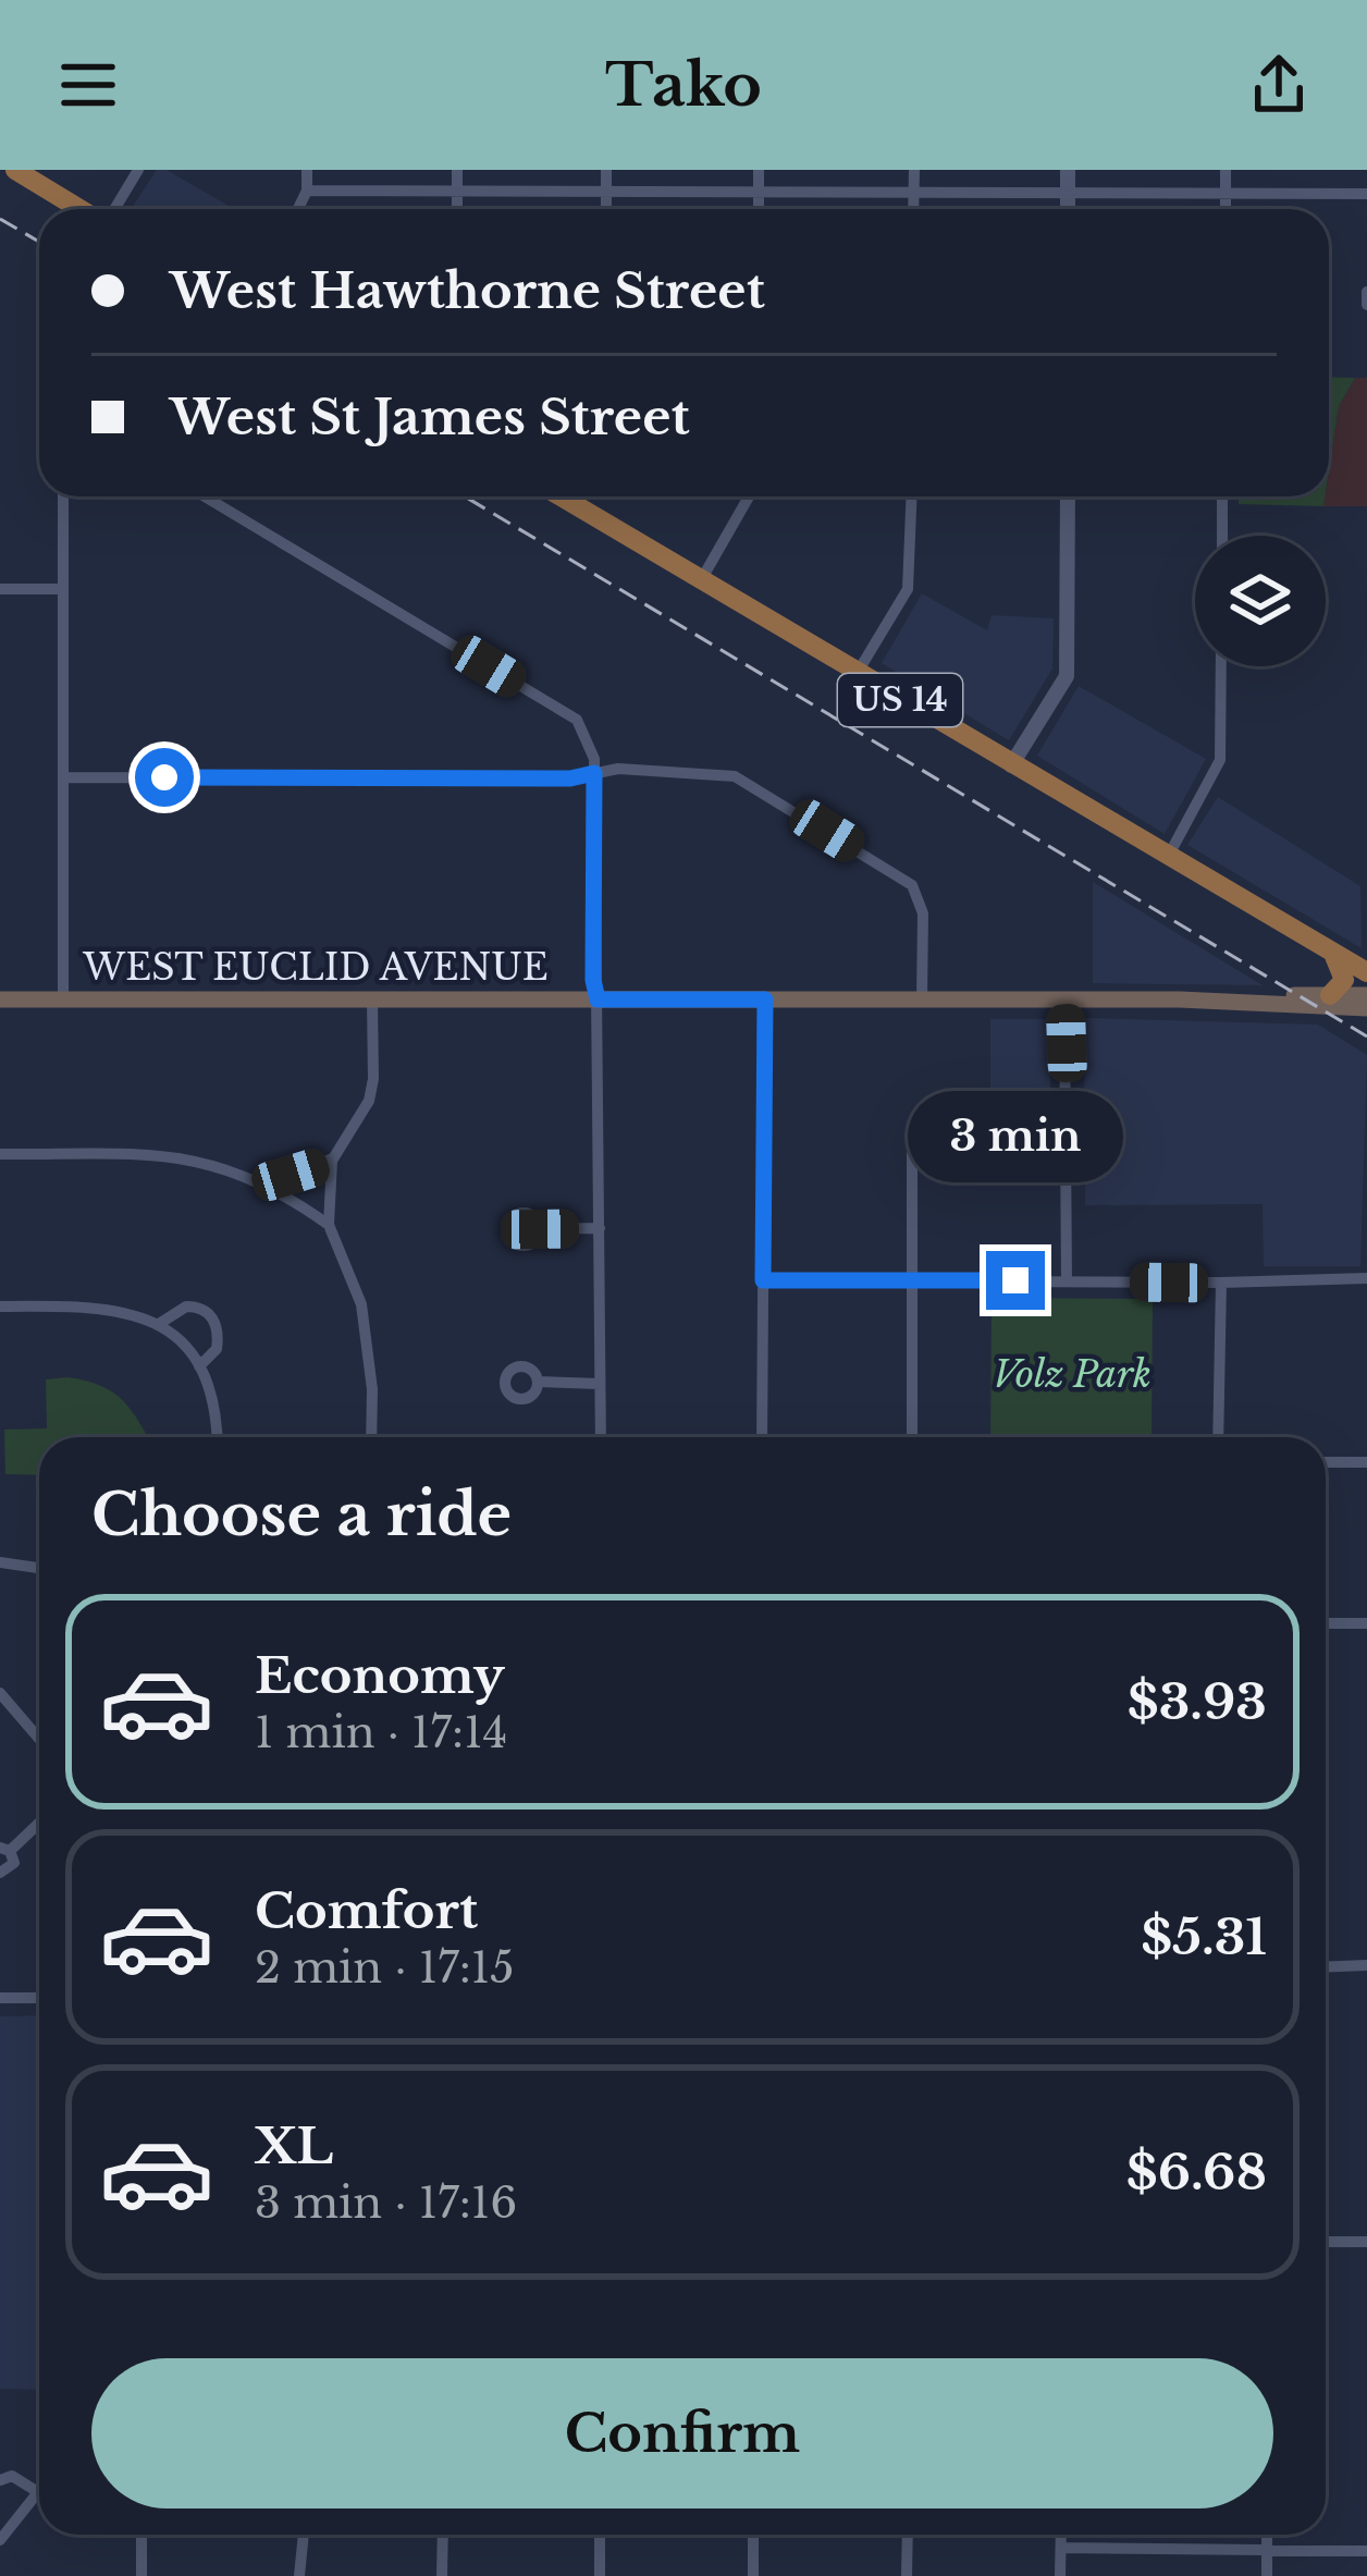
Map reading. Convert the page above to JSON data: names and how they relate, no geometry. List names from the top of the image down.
{
  "streets": {
    "main road": ["US 14", "WEST EUCLID AVENUE"]
  },
  "parks": ["Volz Park"],
  "page": {
    "header": "Tako",
    "banner": ["West Hawthorne Street", "West St James Street"],
    "bubble": "3 min",
    "heading": "Choose a ride",
    "list": [
      {
        "name": "Economy",
        "note": "1 min · 17:14",
        "value": "$3.93"
      },
      {
        "name": "Comfort",
        "note": "2 min · 17:15",
        "value": "$5.31"
      },
      {
        "name": "XL",
        "note": "3 min · 17:16",
        "value": "$6.68"
      }
    ],
    "buttons": "Confirm"
  }
}
